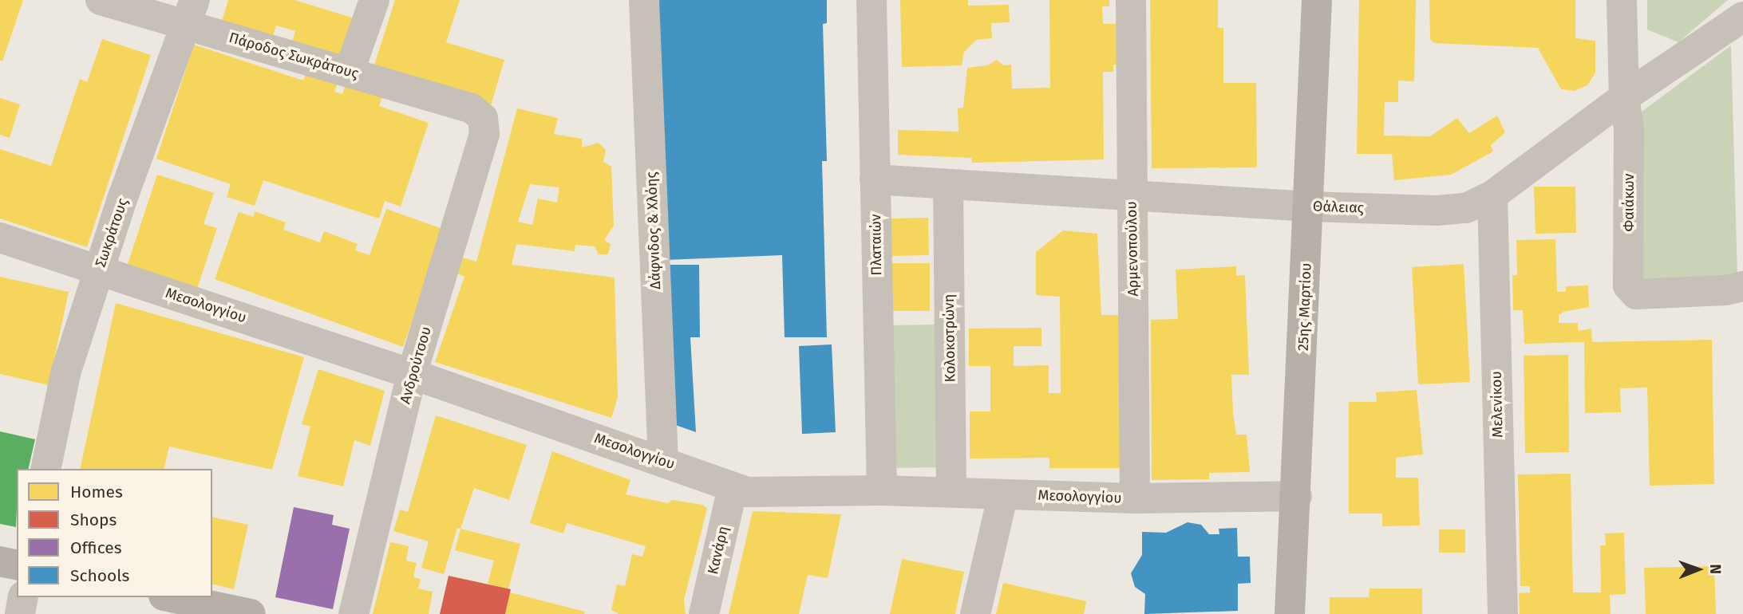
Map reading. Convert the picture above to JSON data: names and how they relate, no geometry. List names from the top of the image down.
{
  "streets": {
    "street": [
      "Πάροδος Σωκράτους",
      "Φαιάκων",
      "Θάλειας",
      "Δάφνιδος & Χλόης",
      "Σωκράτους",
      "Πλαταιών",
      "Αρμενοπούλου",
      "Μεσολογγίου",
      "25ης Μαρτίου",
      "Κολοκοτρώνη",
      "Ανδρούτσου",
      "Μελενίκου",
      "Κανάρη"
    ]
  },
  "crossings": [
    ["Πάροδος Σωκράτους", "Σωκράτους"],
    ["Πάροδος Σωκράτους", "Ανδρούτσου"],
    ["Φαιάκων", "Θάλειας"],
    ["Θάλειας", "Πλαταιών"],
    ["Θάλειας", "Αρμενοπούλου"],
    ["Θάλειας", "25ης Μαρτίου"],
    ["Θάλειας", "Κολοκοτρώνη"],
    ["Θάλειας", "Μελενίκου"],
    ["Δάφνιδος & Χλόης", "Μεσολογγίου"],
    ["Σωκράτους", "Μεσολογγίου"],
    ["Πλαταιών", "Μεσολογγίου"],
    ["Αρμενοπούλου", "Μεσολογγίου"],
    ["Μεσολογγίου", "25ης Μαρτίου"],
    ["Μεσολογγίου", "Κολοκοτρώνη"],
    ["Μεσολογγίου", "Ανδρούτσου"],
    ["Μεσολογγίου", "Κανάρη"]
  ],
  "legend": [
    "Homes",
    "Shops",
    "Offices",
    "Schools"
  ],
  "north": "right"
}
